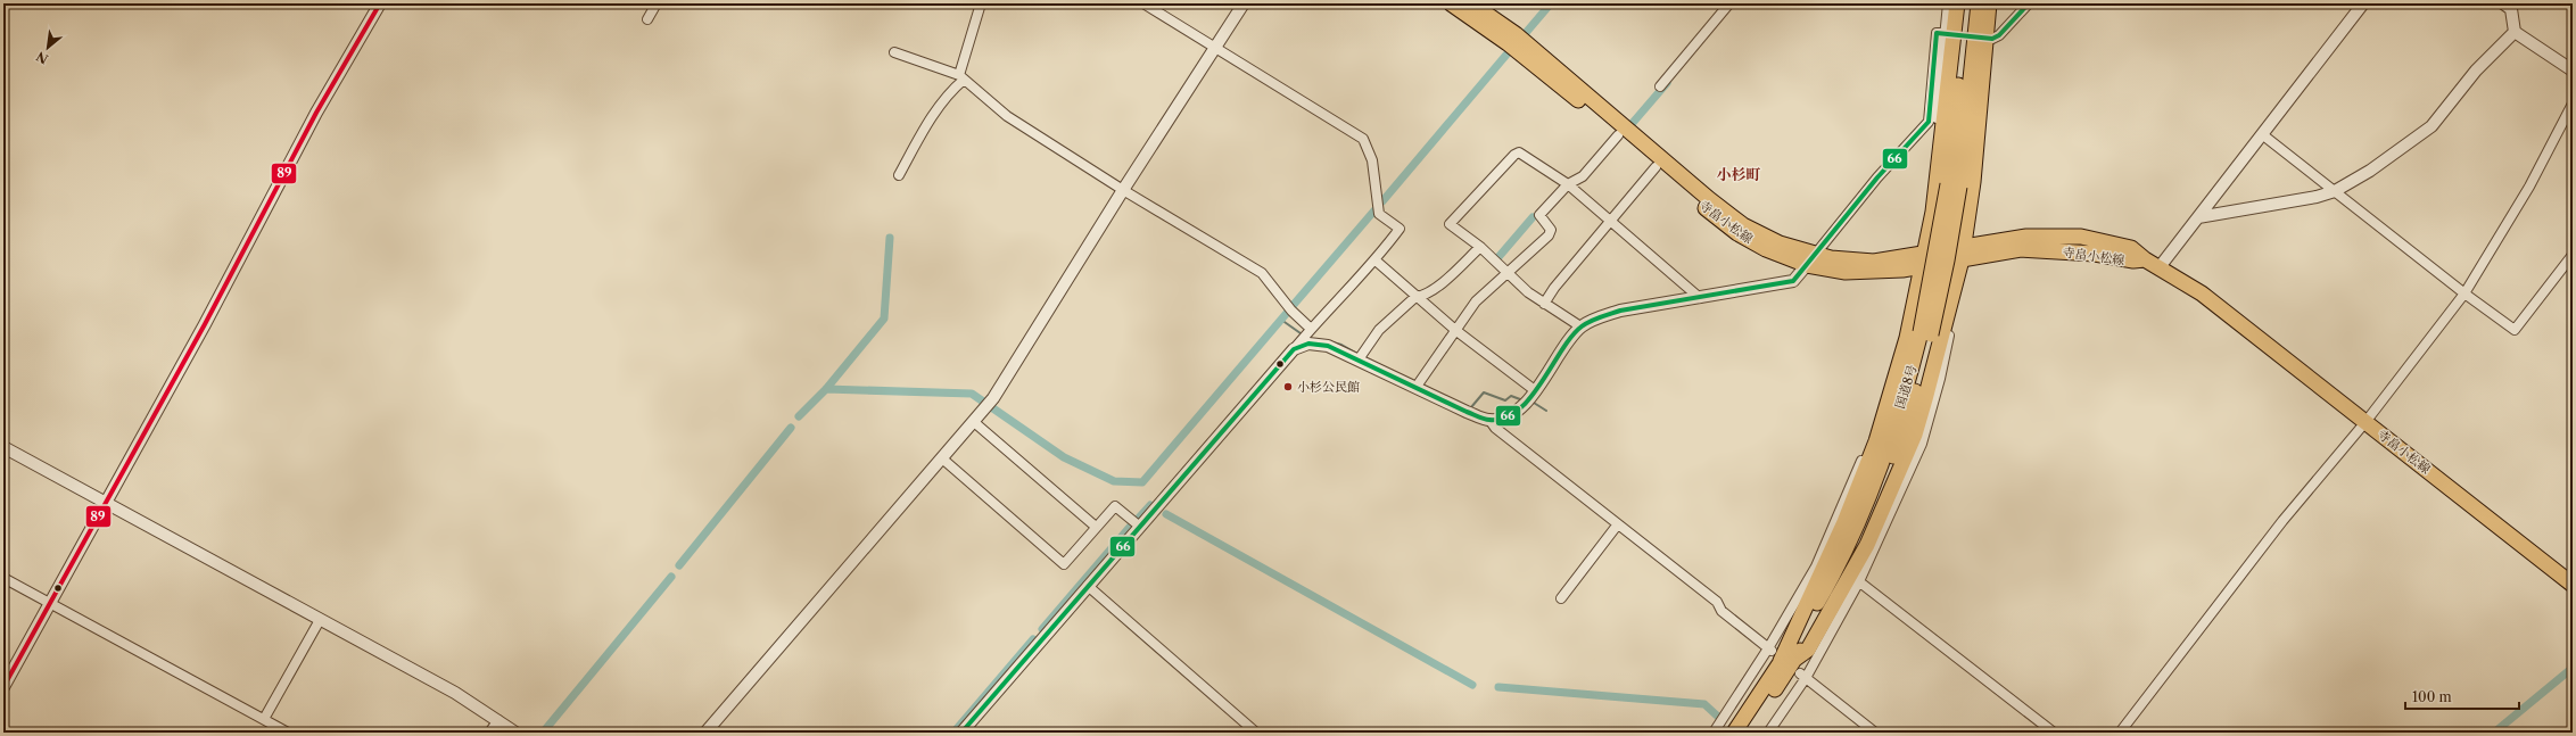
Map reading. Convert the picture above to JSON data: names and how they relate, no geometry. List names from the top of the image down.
{
  "streets": {
    "main road": ["寺畠小松線", "国道8号"]
  },
  "districts": ["小杉町"],
  "places": ["小杉公民館"],
  "lines": ["transit line 89", "transit line 66"],
  "scale_bar": "100 m",
  "north": "bottom left"
}
